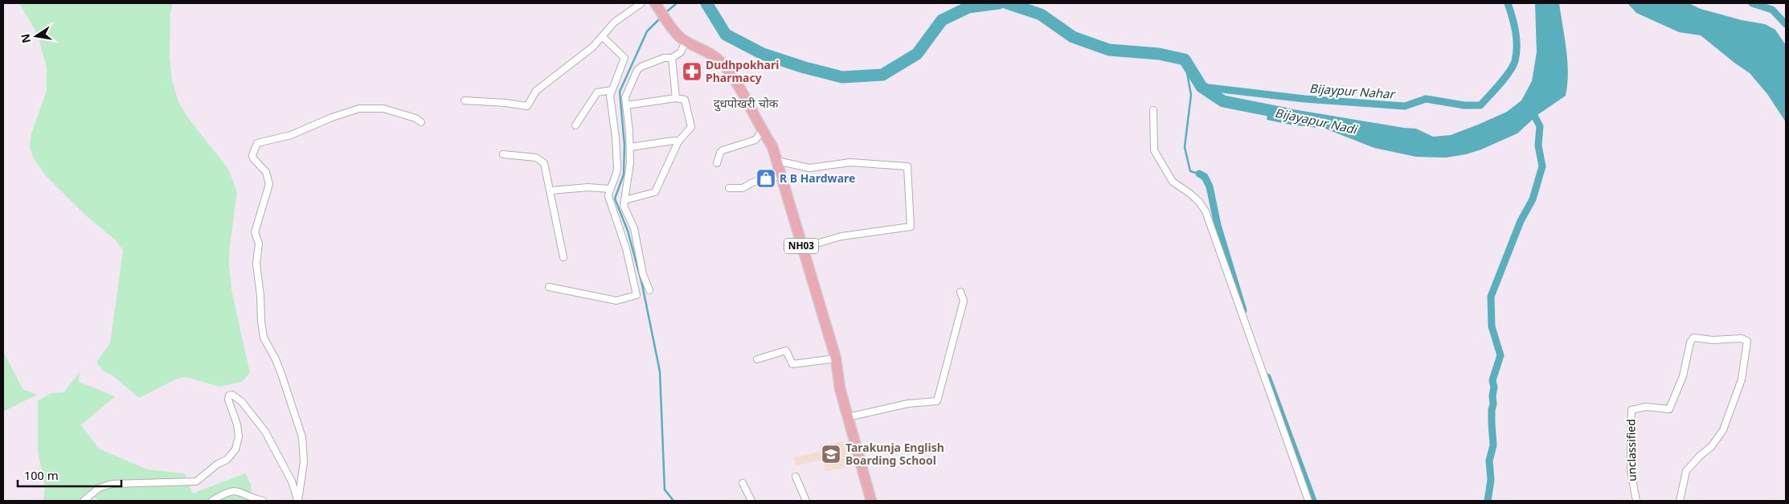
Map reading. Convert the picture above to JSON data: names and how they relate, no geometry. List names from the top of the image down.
{
  "streets": {
    "main road": ["NH03"],
    "street": ["unclassified"]
  },
  "districts": ["दुधपोखरी चोक"],
  "water": ["Bijaypur Nahar", "Bijayapur Nadi"],
  "places": {
    "pharmacy": ["Dudhpokhari Pharmacy"],
    "shop": ["R B Hardware"],
    "school or university": ["Tarakunja English Boarding School"]
  },
  "scale_bar": "100 m",
  "north": "left"
}
